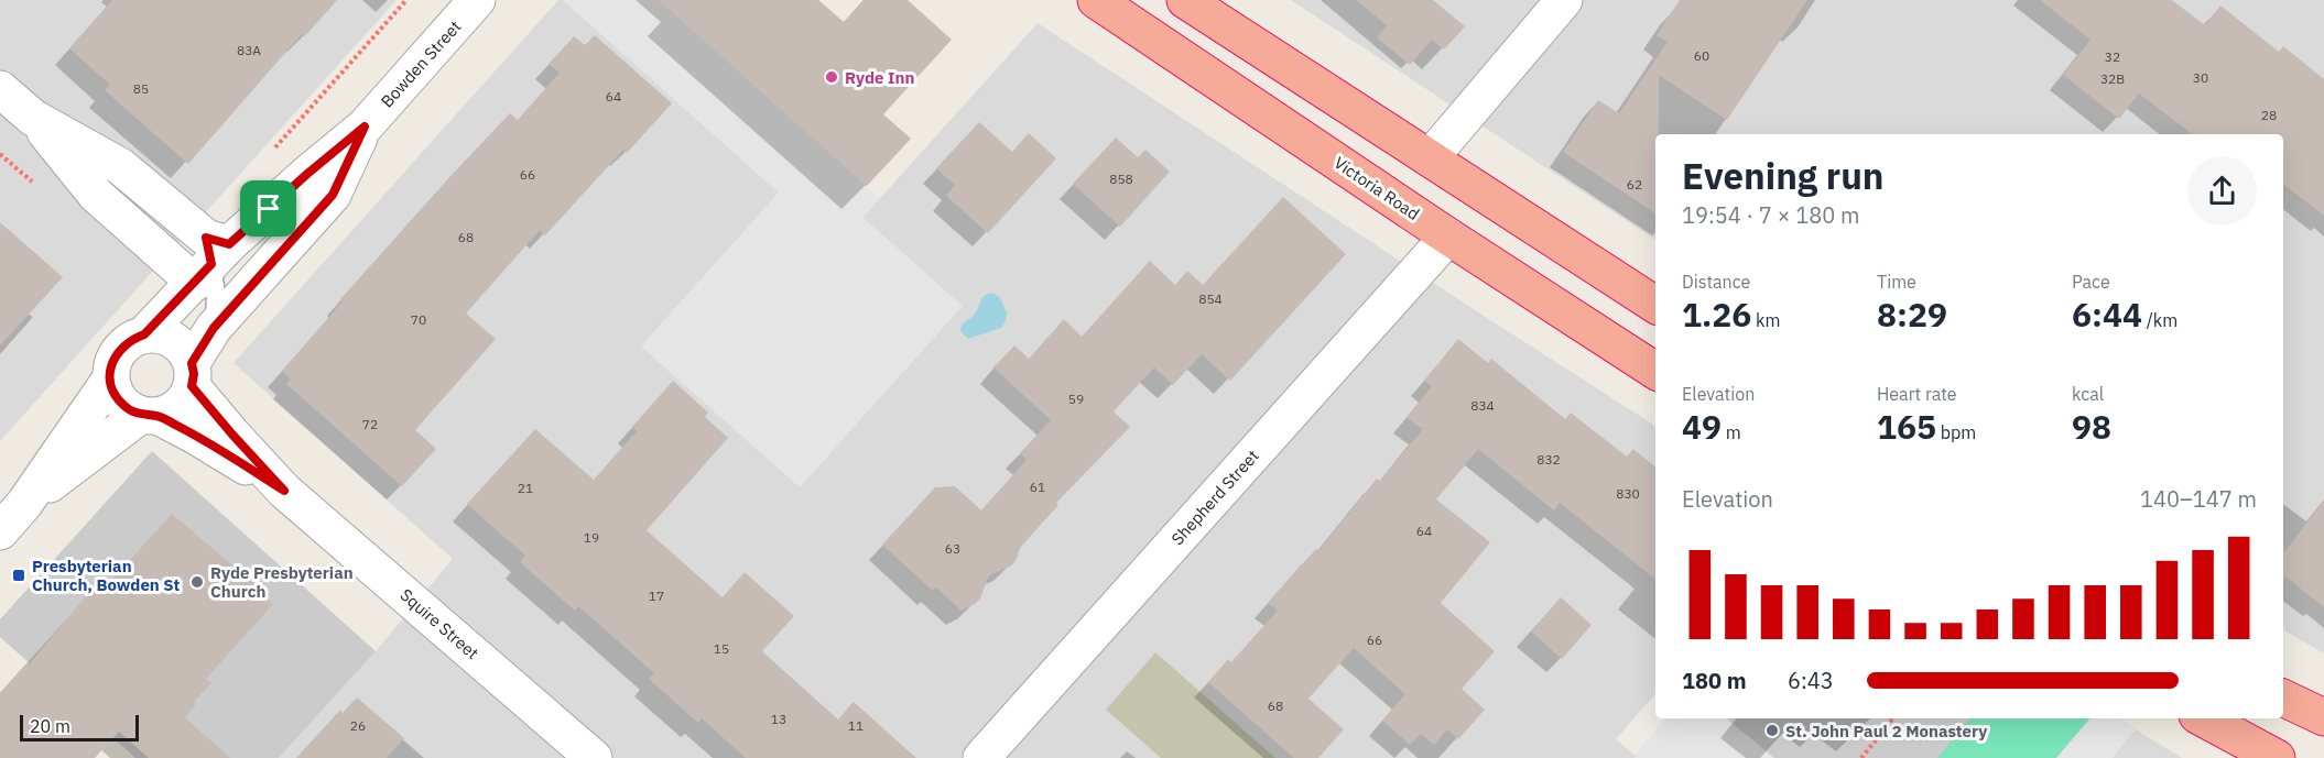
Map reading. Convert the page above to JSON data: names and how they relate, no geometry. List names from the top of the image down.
{
  "streets": {
    "highway": ["Victoria Road"],
    "street": ["Bowden Street", "Shepherd Street", "Squire Street"]
  },
  "crossings": [
    ["Bowden Street", "Squire Street"],
    ["Victoria Road", "Shepherd Street"]
  ],
  "places": {
    "other": ["Ryde Inn", "Ryde Presbyterian Church", "St. John Paul 2 Monastery"],
    "transit": ["Presbyterian Church, Bowden St"]
  },
  "house_numbers": [
    "83A",
    "60",
    "32",
    "30",
    "32B",
    "85",
    "64",
    "28",
    "66",
    "858",
    "62",
    "68",
    "854",
    "70",
    "59",
    "834",
    "72",
    "832",
    "61",
    "21",
    "830",
    "64",
    "19",
    "63",
    "17",
    "66",
    "15",
    "68",
    "13",
    "26",
    "11"
  ],
  "scale_bar": "20 m",
  "page": {
    "heading": ["Evening run", "19:54 · 7 × 180 m"],
    "stats": [
      ["Distance", "1.26 km"],
      ["Time", "8:29"],
      ["Pace", "6:44 /km"],
      ["Elevation", "49 m"],
      ["Heart rate", "165 bpm"],
      ["kcal", "98"]
    ],
    "chart": ["Elevation", "140–147 m"],
    "list": [
      {
        "name": "180 m",
        "note": "6:43"
      }
    ],
    "scale": "20 m"
  }
}
